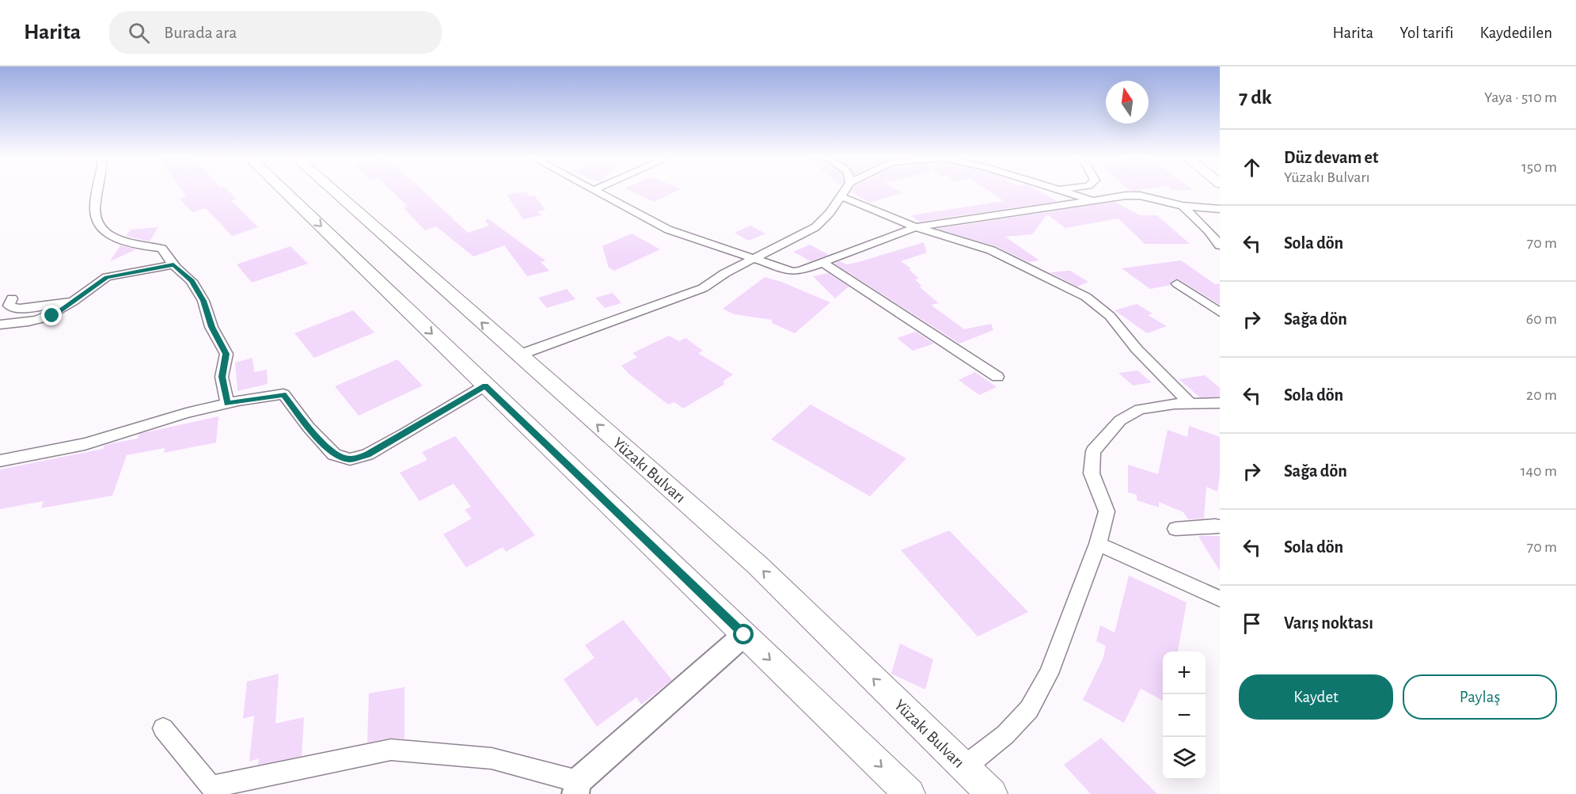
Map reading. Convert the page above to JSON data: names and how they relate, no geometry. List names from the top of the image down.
{
  "streets": {
    "main road": ["Yüzakı Bulvarı"]
  },
  "north": "top",
  "page": {
    "header": "Harita",
    "search": "Burada ara",
    "nav": ["Harita", "Yol tarifi", "Kaydedilen"],
    "heading": ["7 dk", "Yaya · 510 m"],
    "list": [
      ["Düz devam et", "Yüzakı Bulvarı", "150 m"],
      ["Sola dön", "70 m"],
      ["Sağa dön", "60 m"],
      ["Sola dön", "20 m"],
      ["Sağa dön", "140 m"],
      ["Sola dön", "70 m"],
      "Varış noktası"
    ],
    "map_buttons": ["+", "−"],
    "buttons": ["Kaydet", "Paylaş"]
  }
}
